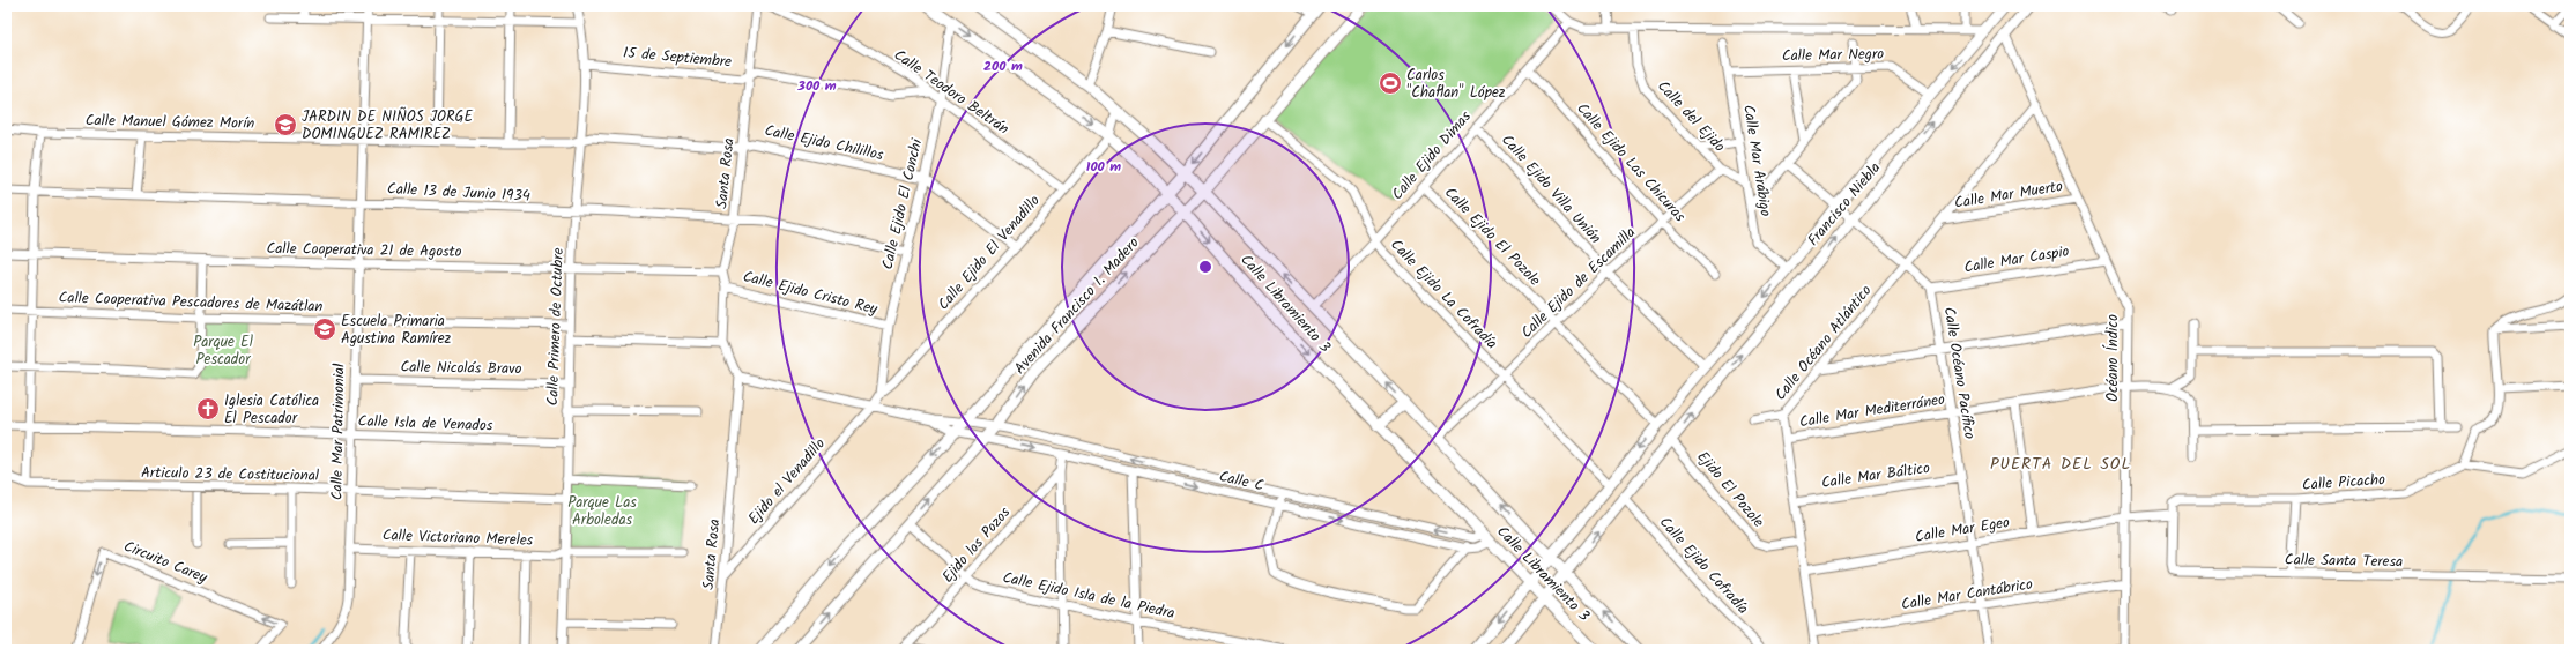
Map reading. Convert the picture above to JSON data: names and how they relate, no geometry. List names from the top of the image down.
{
  "streets": {
    "street": [
      "Calle Mar Negro",
      "15 de Septiembre",
      "Calle Teodoro Beltrán",
      "Calle del Ejido",
      "Calle Manuel Gómez Morín",
      "Calle Ejido Chilillos",
      "Calle Ejido Dimas",
      "Calle Mar Arábigo",
      "Calle Ejido Las Chicuras",
      "Santa Rosa",
      "Calle Ejido Villa Unión",
      "Calle 13 de Junio 1934",
      "Calle Mar Muerto",
      "Calle Ejido El Conchi",
      "Francisco Niebla",
      "Calle Ejido El Pozole",
      "Calle Cooperativa 21 de Agosto",
      "Calle Ejido El Venadillo",
      "Calle Mar Caspio",
      "Calle Ejido de Escamilla",
      "Calle Ejido Cristo Rey",
      "Calle Ejido La Cofradía",
      "Calle Cooperativa Pescadores de Mazátlan",
      "Calle Libramiento 3",
      "Avenida Francisco I. Madero",
      "Calle Primero de Octubre",
      "Calle Océano Atlántico",
      "Océano Índico",
      "Calle Nicolás Bravo",
      "Calle Océano Pacífico",
      "Calle Mar Mediterráneo",
      "Calle Isla de Venados",
      "Calle Mar Patrimonial",
      "Articulo 23 de Costitucional",
      "Calle Mar Báltico",
      "Ejido el Venadillo",
      "Calle C",
      "Calle Picacho",
      "Ejido El Pozole",
      "Calle Mar Egeo",
      "Calle Victoriano Mereles",
      "Ejido los Pozos",
      "Calle Santa Teresa",
      "Circuito Carey",
      "Calle Ejido Cofradía",
      "Calle Mar Cantábrico",
      "Calle Ejido Isla de la Piedra"
    ]
  },
  "crossings": [
    ["Calle Mar Negro", "Calle Mar Arábigo"],
    ["Calle Mar Negro", "Francisco Niebla"],
    ["15 de Septiembre", "Calle Teodoro Beltrán"],
    ["15 de Septiembre", "Santa Rosa"],
    ["15 de Septiembre", "Calle Primero de Octubre"],
    ["Calle Teodoro Beltrán", "Calle Ejido El Conchi"],
    ["Calle Teodoro Beltrán", "Calle Ejido El Venadillo"],
    ["Calle del Ejido", "Calle Mar Arábigo"],
    ["Calle del Ejido", "Calle Ejido de Escamilla"],
    ["Calle Manuel Gómez Morín", "Calle Ejido Chilillos"],
    ["Calle Manuel Gómez Morín", "Santa Rosa"],
    ["Calle Manuel Gómez Morín", "Calle Primero de Octubre"],
    ["Calle Manuel Gómez Morín", "Calle Mar Patrimonial"],
    ["Calle Ejido Chilillos", "Santa Rosa"],
    ["Calle Ejido Chilillos", "Calle Ejido El Conchi"],
    ["Calle Ejido Chilillos", "Calle Ejido El Venadillo"],
    ["Calle Ejido Dimas", "Calle Ejido Las Chicuras"],
    ["Calle Ejido Dimas", "Calle Ejido Villa Unión"],
    ["Calle Ejido Dimas", "Calle Ejido El Pozole"],
    ["Calle Ejido Dimas", "Calle Ejido La Cofradía"],
    ["Calle Ejido Dimas", "Calle Libramiento 3"],
    ["Calle Mar Arábigo", "Francisco Niebla"],
    ["Calle Ejido Las Chicuras", "Calle Ejido de Escamilla"],
    ["Santa Rosa", "Calle 13 de Junio 1934"],
    ["Santa Rosa", "Calle Cooperativa 21 de Agosto"],
    ["Santa Rosa", "Calle Ejido Cristo Rey"],
    ["Santa Rosa", "Ejido el Venadillo"],
    ["Calle Ejido Villa Unión", "Francisco Niebla"],
    ["Calle Ejido Villa Unión", "Calle Ejido de Escamilla"],
    ["Calle 13 de Junio 1934", "Calle Ejido El Conchi"],
    ["Calle 13 de Junio 1934", "Calle Primero de Octubre"],
    ["Calle 13 de Junio 1934", "Calle Mar Patrimonial"],
    ["Calle Mar Muerto", "Calle Océano Atlántico"],
    ["Calle Mar Muerto", "Océano Índico"],
    ["Calle Ejido El Conchi", "Calle Ejido El Venadillo"],
    ["Calle Ejido El Conchi", "Calle Ejido Cristo Rey"],
    ["Calle Ejido El Conchi", "Calle Libramiento 3"],
    ["Francisco Niebla", "Calle Ejido El Pozole"],
    ["Francisco Niebla", "Calle Ejido La Cofradía"],
    ["Francisco Niebla", "Calle Libramiento 3"],
    ["Francisco Niebla", "Océano Índico"],
    ["Francisco Niebla", "Ejido El Pozole"],
    ["Francisco Niebla", "Calle Ejido Cofradía"],
    ["Calle Ejido El Pozole", "Calle Ejido de Escamilla"],
    ["Calle Cooperativa 21 de Agosto", "Calle Primero de Octubre"],
    ["Calle Cooperativa 21 de Agosto", "Calle Mar Patrimonial"],
    ["Calle Ejido El Venadillo", "Calle Libramiento 3"],
    ["Calle Ejido El Venadillo", "Ejido el Venadillo"],
    ["Calle Mar Caspio", "Océano Índico"],
    ["Calle Mar Caspio", "Calle Océano Pacífico"],
    ["Calle Ejido de Escamilla", "Calle Ejido La Cofradía"],
    ["Calle Ejido de Escamilla", "Calle Libramiento 3"],
    ["Calle Ejido La Cofradía", "Avenida Francisco I. Madero"],
    ["Calle Cooperativa Pescadores de Mazátlan", "Calle Primero de Octubre"],
    ["Calle Cooperativa Pescadores de Mazátlan", "Calle Mar Patrimonial"],
    ["Calle Libramiento 3", "Avenida Francisco I. Madero"],
    ["Calle Libramiento 3", "Calle C"],
    ["Avenida Francisco I. Madero", "Calle C"],
    ["Avenida Francisco I. Madero", "Calle Ejido Isla de la Piedra"],
    ["Calle Primero de Octubre", "Calle Nicolás Bravo"],
    ["Calle Primero de Octubre", "Calle Isla de Venados"],
    ["Calle Primero de Octubre", "Articulo 23 de Costitucional"],
    ["Calle Primero de Octubre", "Calle Victoriano Mereles"],
    ["Calle Océano Atlántico", "Océano Índico"],
    ["Calle Océano Atlántico", "Calle Mar Mediterráneo"],
    ["Calle Océano Atlántico", "Calle Mar Báltico"],
    ["Calle Océano Atlántico", "Ejido El Pozole"],
    ["Calle Océano Atlántico", "Calle Mar Egeo"],
    ["Calle Océano Atlántico", "Calle Mar Cantábrico"],
    ["Océano Índico", "Calle Mar Mediterráneo"],
    ["Océano Índico", "Calle Mar Egeo"],
    ["Océano Índico", "Calle Mar Cantábrico"],
    ["Calle Nicolás Bravo", "Calle Mar Patrimonial"],
    ["Calle Océano Pacífico", "Calle Mar Mediterráneo"],
    ["Calle Océano Pacífico", "Calle Mar Báltico"],
    ["Calle Océano Pacífico", "Calle Mar Egeo"],
    ["Calle Océano Pacífico", "Calle Mar Cantábrico"],
    ["Calle Isla de Venados", "Calle Mar Patrimonial"],
    ["Calle Mar Patrimonial", "Articulo 23 de Costitucional"],
    ["Calle Mar Patrimonial", "Calle Victoriano Mereles"],
    ["Calle Picacho", "Calle Mar Egeo"],
    ["Calle Picacho", "Calle Santa Teresa"],
    ["Calle Mar Egeo", "Calle Santa Teresa"],
    ["Ejido los Pozos", "Calle Ejido Isla de la Piedra"]
  ],
  "districts": ["PUERTA DEL SOL"],
  "parks": ["Parque El Pescador", "Parque Las Arboledas"],
  "places": {
    "sports": ["Carlos \"Chaflan\" López"],
    "school or university": ["JARDIN DE NIÑOS JORGE DOMINGUEZ RAMIREZ", "Escuela Primaria Agustina Ramírez"],
    "church": ["Iglesia Católica El Pescador"]
  },
  "rings": ["200 m", "300 m", "100 m"]
}
